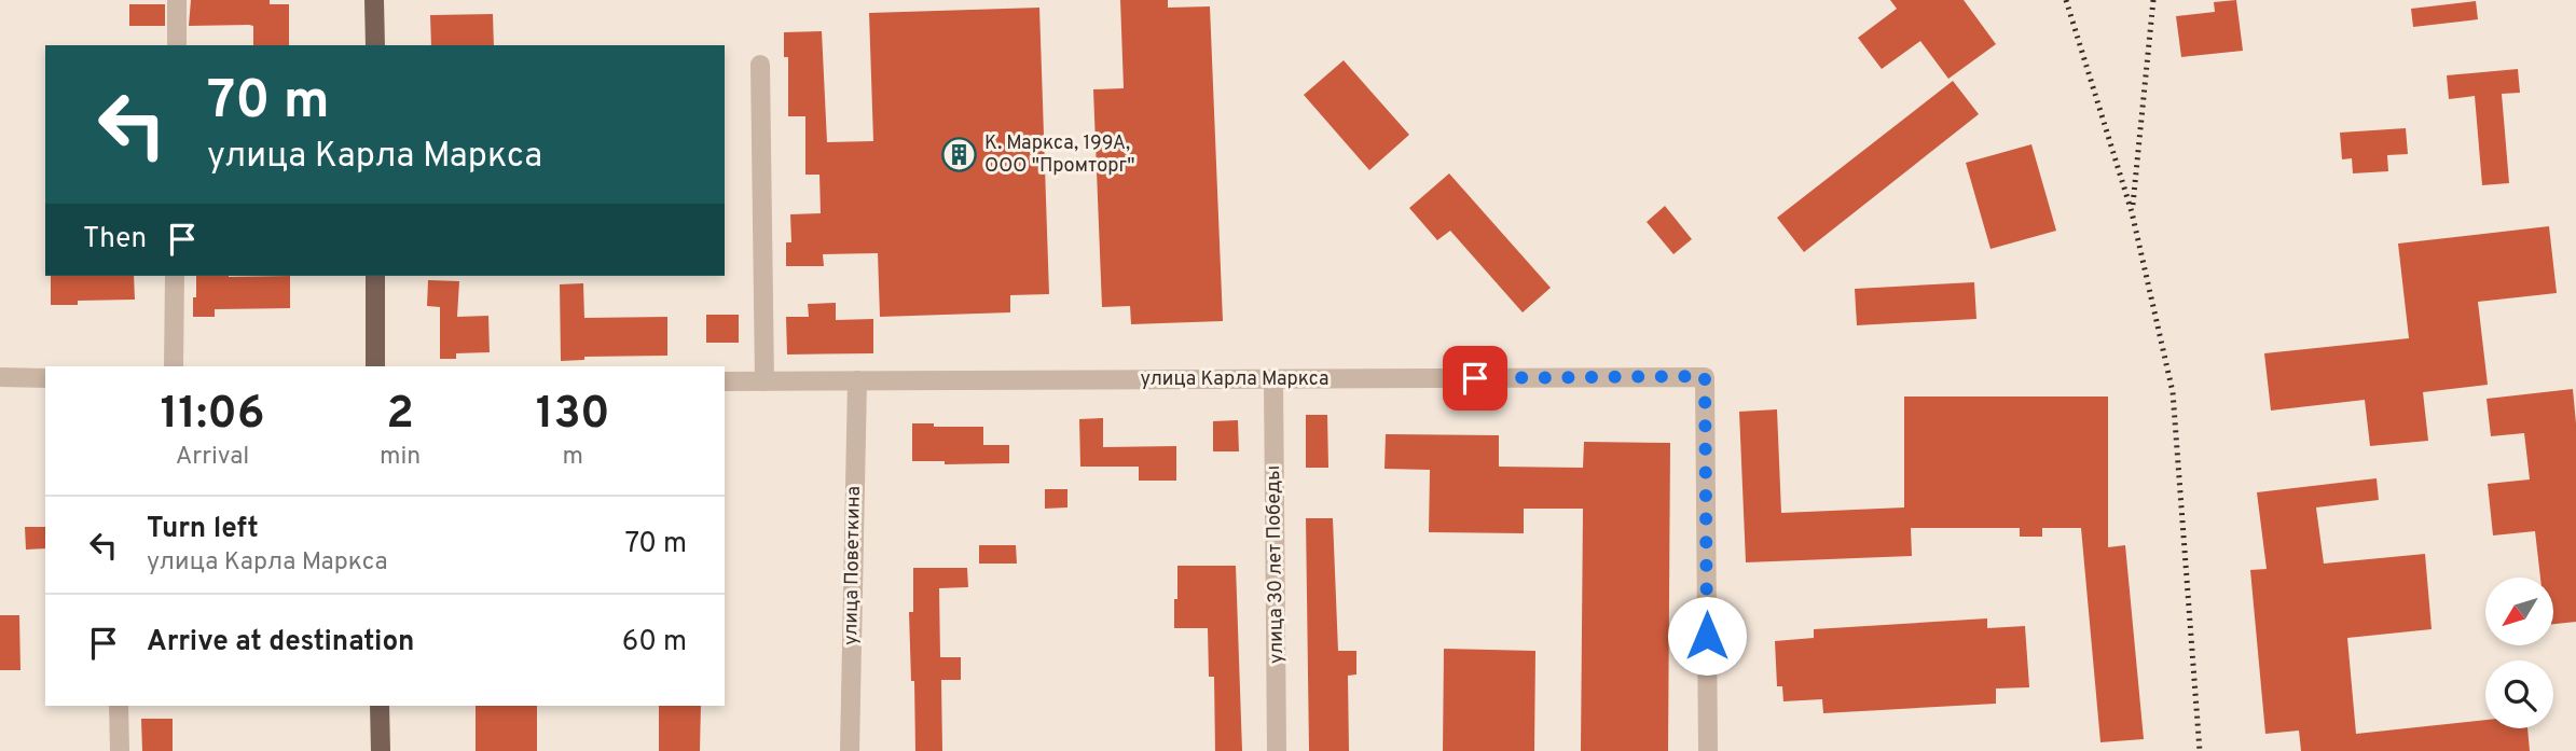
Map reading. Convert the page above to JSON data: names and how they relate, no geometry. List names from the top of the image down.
{
  "streets": {
    "street": ["улица Карла Маркса", "улица 30 лет Победы", "улица Поветкина"]
  },
  "crossings": [
    ["улица Карла Маркса", "улица 30 лет Победы"],
    ["улица Карла Маркса", "улица Поветкина"]
  ],
  "places": {
    "building": ["К. Маркса, 199А, ООО \"Промторг\""]
  },
  "north": "bottom left",
  "page": {
    "turn": ["70 m", "улица Карла Маркса"],
    "then": "Then",
    "eta": [
      "11:06",
      "Arrival",
      "2",
      "min",
      "130",
      "m"
    ],
    "list": [
      {
        "name": "Turn left",
        "note": "улица Карла Маркса",
        "value": "70 m"
      },
      {
        "name": "Arrive at destination",
        "value": "60 m"
      }
    ]
  }
}
